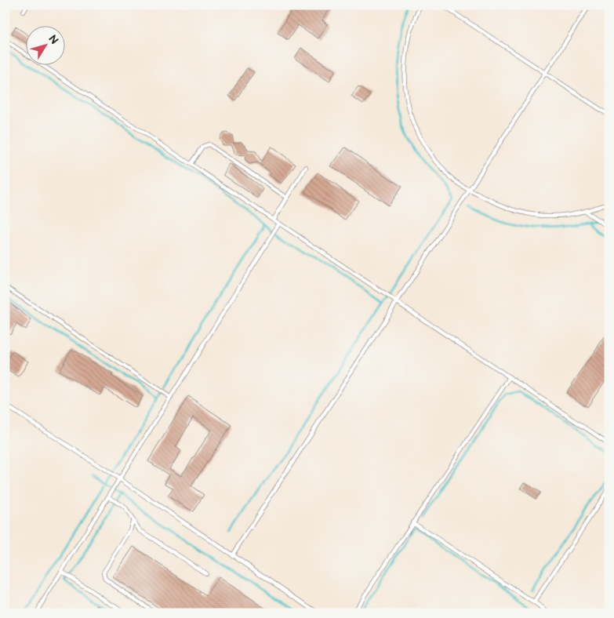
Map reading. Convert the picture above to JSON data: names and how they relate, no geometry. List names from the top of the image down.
{
  "north": "top right"
}
